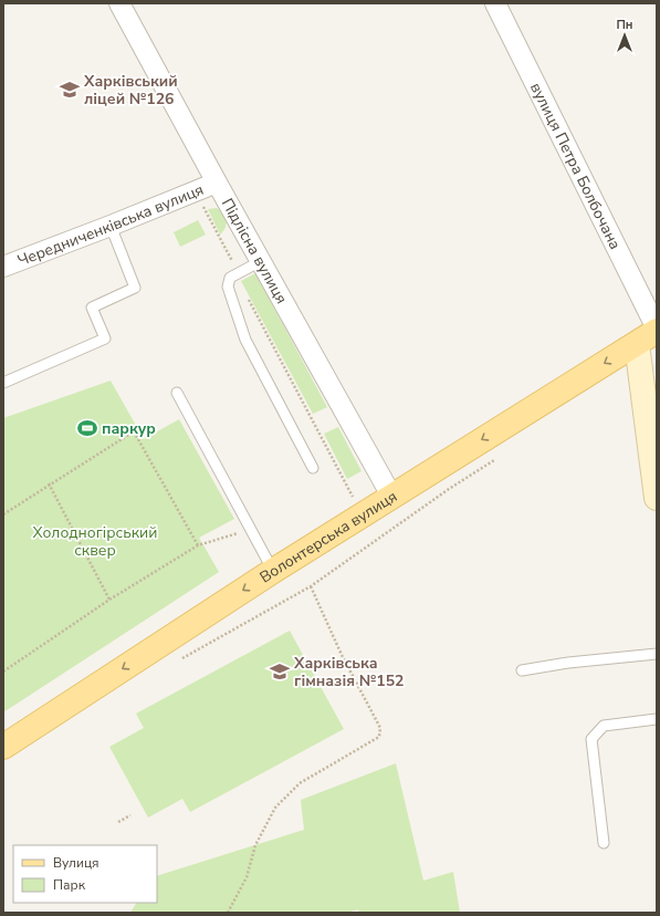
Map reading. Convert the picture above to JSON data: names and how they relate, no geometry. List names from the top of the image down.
{
  "streets": {
    "main road": ["Волонтерська вулиця"],
    "street": ["вулиця Петра Болбочана", "Чередниченківська вулиця", "Підлісна вулиця"]
  },
  "crossings": [
    ["вулиця Петра Болбочана", "Волонтерська вулиця"],
    ["Чередниченківська вулиця", "Підлісна вулиця"],
    ["Підлісна вулиця", "Волонтерська вулиця"]
  ],
  "one_way": ["Волонтерська вулиця"],
  "parks": ["Холодногірський сквер"],
  "places": {
    "school or university": ["Харківський ліцей №126", "Харківська гімназія №152"],
    "sports": ["паркур"]
  },
  "legend": ["Вулиця", "Парк"],
  "north": "top"
}
